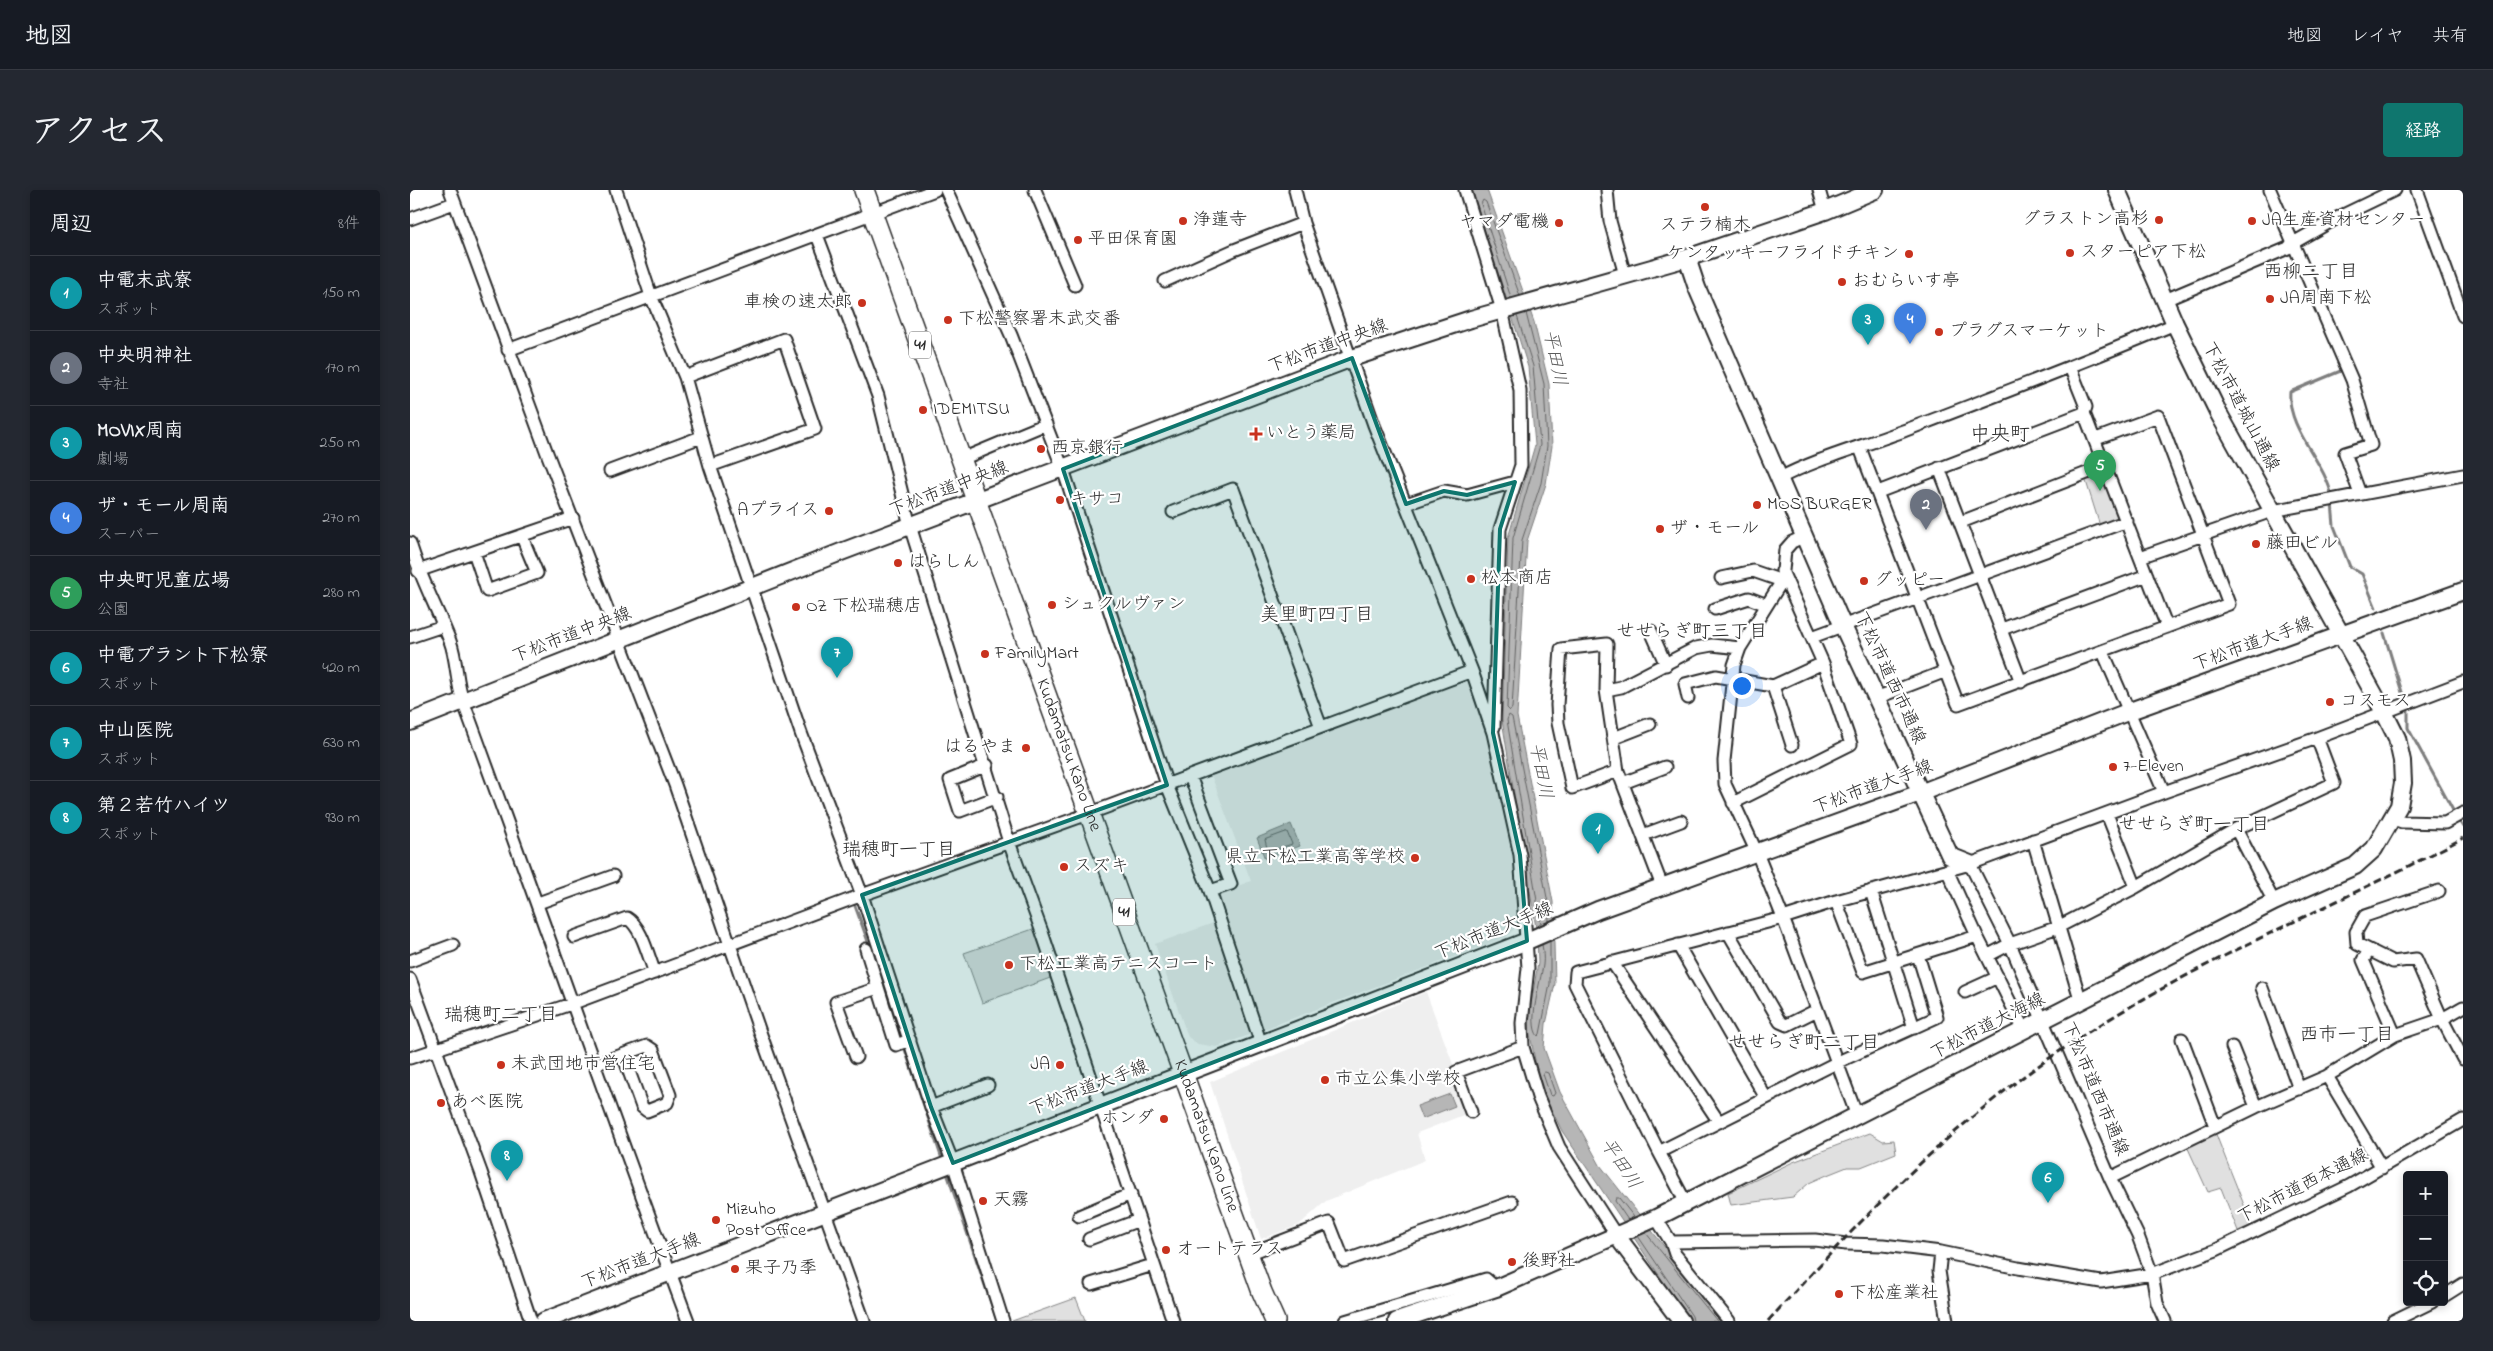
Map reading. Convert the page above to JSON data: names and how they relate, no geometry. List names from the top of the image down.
{
  "streets": {
    "main road": ["41", "Kudamatsu Kano Line"],
    "street": [
      "下松市道中央線",
      "下松市道城山通線",
      "下松市道大手線",
      "下松市道西市通線",
      "下松市道大海線",
      "下松市道西本通線"
    ]
  },
  "crossings": [
    ["下松市道中央線", "Kudamatsu Kano Line"],
    ["下松市道城山通線", "下松市道大手線"],
    ["下松市道城山通線", "下松市道大海線"],
    ["下松市道大手線", "下松市道西市通線"],
    ["下松市道大手線", "Kudamatsu Kano Line"],
    ["下松市道大手線", "下松市道大海線"],
    ["下松市道西市通線", "下松市道大海線"],
    ["下松市道西市通線", "下松市道西本通線"]
  ],
  "districts": [
    "西柳二丁目",
    "中央町",
    "美里町四丁目",
    "せせらぎ町三丁目",
    "せせらぎ町一丁目",
    "瑞穂町一丁目",
    "瑞穂町二丁目",
    "西市一丁目",
    "せせらぎ町二丁目"
  ],
  "water": ["平田川"],
  "places": {
    "other": [
      "ステラ楠木",
      "グラストン高杉",
      "浄蓮寺",
      "JA生産資材センター",
      "ヤマダ電機",
      "平田保育園",
      "スターピア下松",
      "ケンタッキーフライドチキン",
      "おむらいす亭",
      "JA周南下松",
      "車検の速太郎",
      "下松警察署末武交番",
      "プラグスマーケット",
      "IDEMITSU",
      "西京銀行",
      "キサコ",
      "MOS BURGER",
      "Aプライス",
      "ザ・モール",
      "藤田ビル",
      "はらしん",
      "松本商店",
      "グッピー",
      "シュクルヴァン",
      "OZ 下松瑞穂店",
      "FamilyMart",
      "コスモス",
      "はるやま",
      "7-Eleven",
      "県立下松工業高等学校",
      "スズキ",
      "下松工業高テニスコート",
      "末武団地市営住宅",
      "JA",
      "市立公集小学校",
      "あべ医院",
      "ホンダ",
      "天霧",
      "Mizuho Post Office",
      "オートテラス",
      "後野社",
      "果子乃季",
      "下松産業社"
    ],
    "health": ["いとう薬局"]
  },
  "page": {
    "header": "地図",
    "nav": ["地図", "レイヤ", "共有"],
    "title": "アクセス",
    "buttons": "経路",
    "heading": ["周辺", "8件"],
    "list": [
      {
        "mark": "1",
        "name": "中電末武寮",
        "note": "スポット",
        "value": "150 m"
      },
      {
        "mark": "2",
        "name": "中央明神社",
        "note": "寺社",
        "value": "170 m"
      },
      {
        "mark": "3",
        "name": "MOVIX周南",
        "note": "劇場",
        "value": "250 m"
      },
      {
        "mark": "4",
        "name": "ザ・モール周南",
        "note": "スーパー",
        "value": "270 m"
      },
      {
        "mark": "5",
        "name": "中央町児童広場",
        "note": "公園",
        "value": "280 m"
      },
      {
        "mark": "6",
        "name": "中電プラント下松寮",
        "note": "スポット",
        "value": "420 m"
      },
      {
        "mark": "7",
        "name": "中山医院",
        "note": "スポット",
        "value": "630 m"
      },
      {
        "mark": "8",
        "name": "第２若竹ハイツ",
        "note": "スポット",
        "value": "930 m"
      }
    ],
    "pins": [
      "4",
      "3",
      "5",
      "2",
      "7",
      "1",
      "8",
      "6"
    ],
    "map_buttons": ["+", "−"]
  }
}
